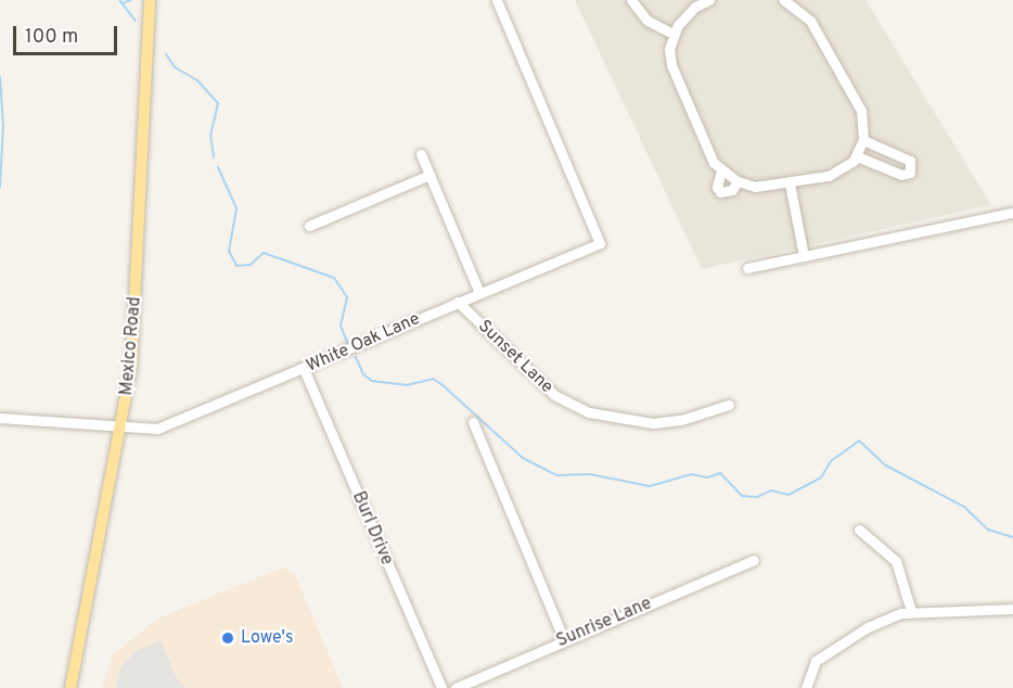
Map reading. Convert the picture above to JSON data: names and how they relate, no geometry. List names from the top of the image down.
{
  "streets": {
    "main road": ["Mexico Road"],
    "street": [
      "White Oak Lane",
      "Sunset Lane",
      "Burl Drive",
      "Sunrise Lane"
    ]
  },
  "crossings": [
    ["White Oak Lane", "Mexico Road"],
    ["White Oak Lane", "Sunset Lane"],
    ["White Oak Lane", "Burl Drive"]
  ],
  "places": ["Lowe's"],
  "scale_bar": "100 m"
}
